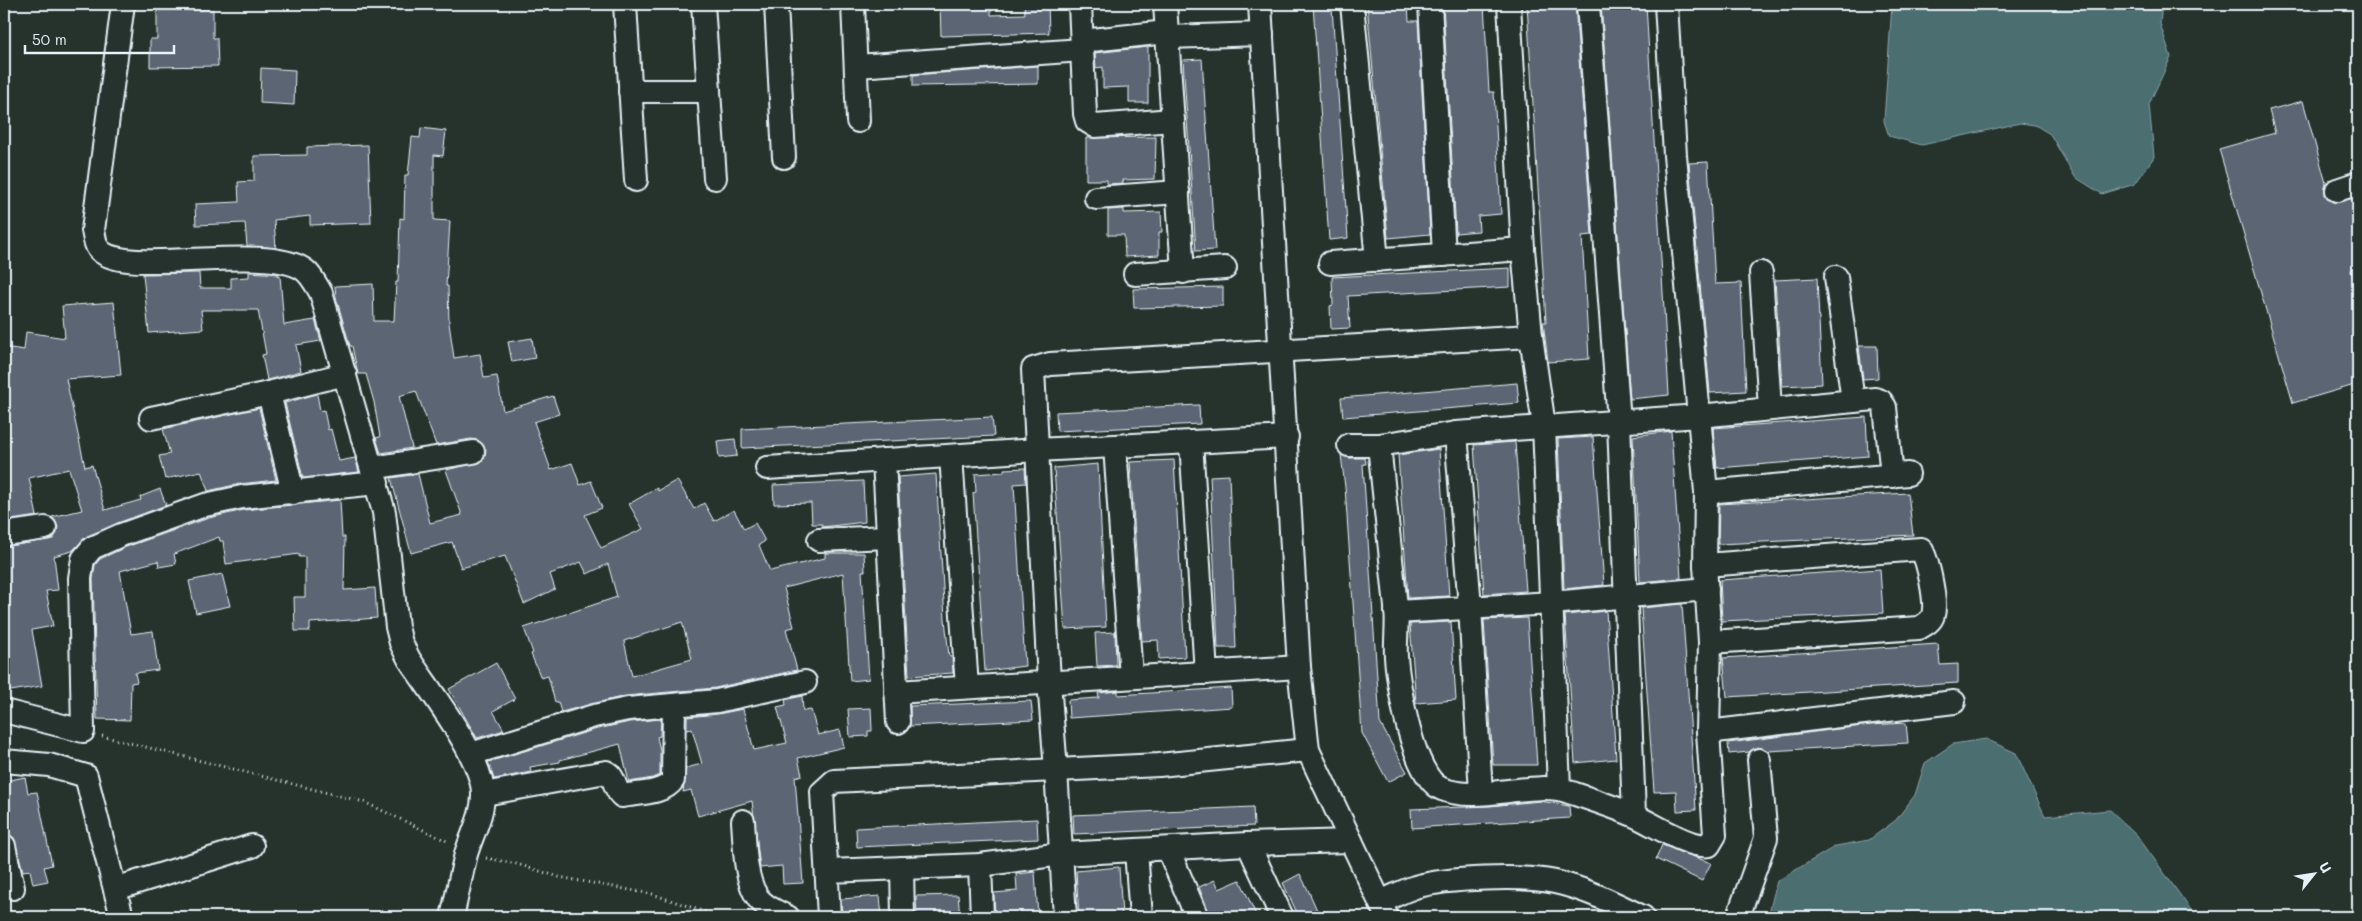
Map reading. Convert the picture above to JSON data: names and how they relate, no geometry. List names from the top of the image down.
{
  "scale_bar": "50 m",
  "north": "top right"
}
